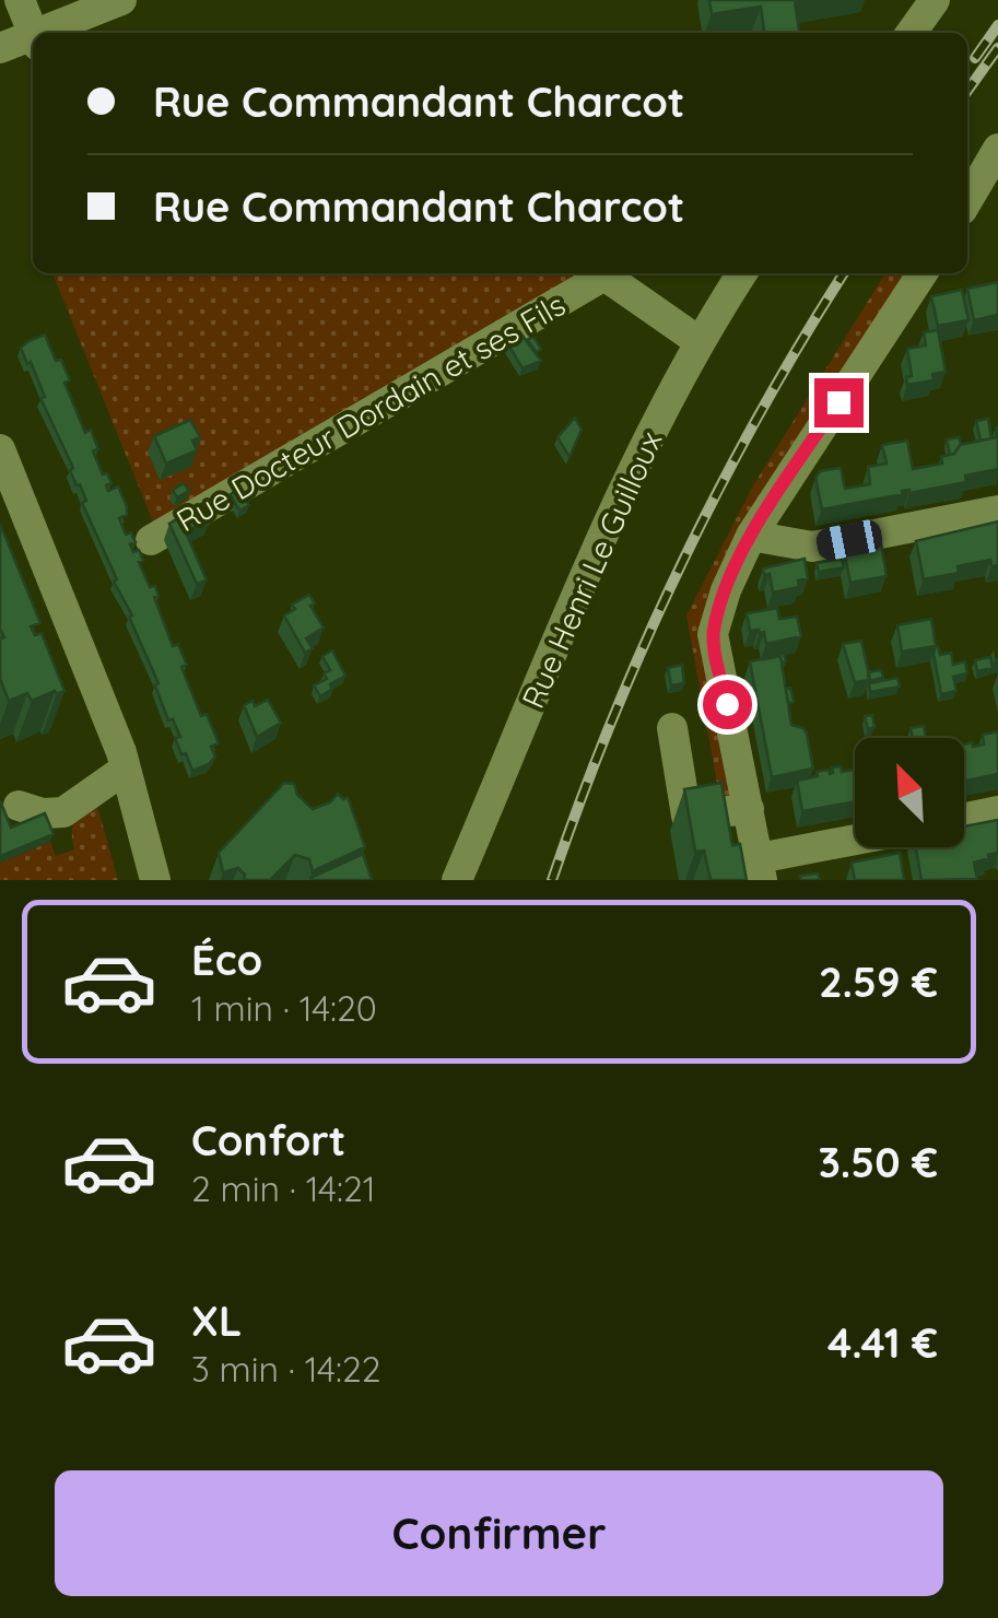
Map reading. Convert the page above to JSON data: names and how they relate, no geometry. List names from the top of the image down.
{
  "streets": {
    "street": ["Rue Docteur Dordain et ses Fils", "Rue Henri Le Guilloux"]
  },
  "crossings": [
    ["Rue Docteur Dordain et ses Fils", "Rue Henri Le Guilloux"]
  ],
  "north": "top left",
  "page": {
    "banner": ["Rue Commandant Charcot", "Rue Commandant Charcot"],
    "list": [
      {
        "name": "Éco",
        "note": "1 min · 14:20",
        "value": "2.59 €"
      },
      {
        "name": "Confort",
        "note": "2 min · 14:21",
        "value": "3.50 €"
      },
      {
        "name": "XL",
        "note": "3 min · 14:22",
        "value": "4.41 €"
      }
    ],
    "buttons": "Confirmer"
  }
}
